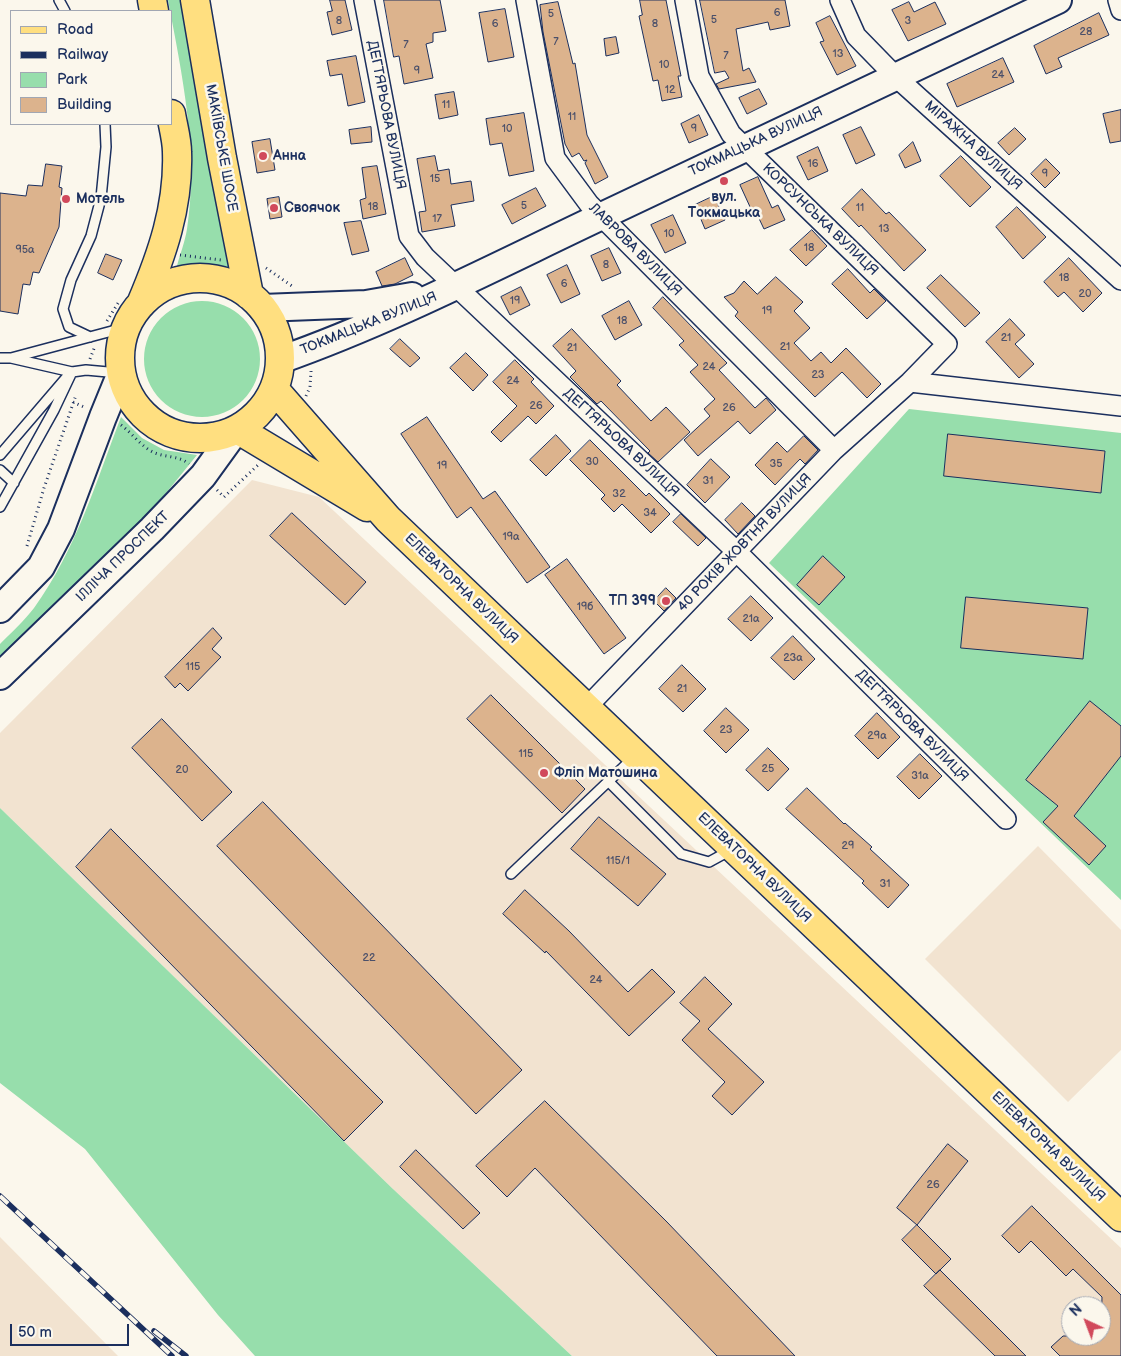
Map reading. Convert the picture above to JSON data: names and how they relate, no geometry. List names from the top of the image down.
{
  "streets": {
    "main road": ["МАКІЇВСЬКЕ ШОСЕ", "ЕЛЕВАТОРНА ВУЛИЦЯ"],
    "street": [
      "ДЕГТЯРЬОВА ВУЛИЦЯ",
      "ТОКМАЦЬКА ВУЛИЦЯ",
      "МІРАЖНА ВУЛИЦЯ",
      "КОРСУНСЬКА ВУЛИЦЯ",
      "ЛАВРОВА ВУЛИЦЯ",
      "40 РОКІВ ЖОВТНЯ ВУЛИЦЯ",
      "ІЛЛІЧА ПРОСПЕКТ"
    ]
  },
  "crossings": [
    ["ДЕГТЯРЬОВА ВУЛИЦЯ", "ТОКМАЦЬКА ВУЛИЦЯ"],
    ["ДЕГТЯРЬОВА ВУЛИЦЯ", "40 РОКІВ ЖОВТНЯ ВУЛИЦЯ"],
    ["ТОКМАЦЬКА ВУЛИЦЯ", "МІРАЖНА ВУЛИЦЯ"],
    ["ТОКМАЦЬКА ВУЛИЦЯ", "МАКІЇВСЬКЕ ШОСЕ"],
    ["ТОКМАЦЬКА ВУЛИЦЯ", "КОРСУНСЬКА ВУЛИЦЯ"],
    ["ТОКМАЦЬКА ВУЛИЦЯ", "ЛАВРОВА ВУЛИЦЯ"],
    ["ТОКМАЦЬКА ВУЛИЦЯ", "ІЛЛІЧА ПРОСПЕКТ"],
    ["ТОКМАЦЬКА ВУЛИЦЯ", "ЕЛЕВАТОРНА ВУЛИЦЯ"],
    ["МАКІЇВСЬКЕ ШОСЕ", "ІЛЛІЧА ПРОСПЕКТ"],
    ["МАКІЇВСЬКЕ ШОСЕ", "ЕЛЕВАТОРНА ВУЛИЦЯ"],
    ["КОРСУНСЬКА ВУЛИЦЯ", "40 РОКІВ ЖОВТНЯ ВУЛИЦЯ"],
    ["ЛАВРОВА ВУЛИЦЯ", "40 РОКІВ ЖОВТНЯ ВУЛИЦЯ"],
    ["40 РОКІВ ЖОВТНЯ ВУЛИЦЯ", "ЕЛЕВАТОРНА ВУЛИЦЯ"],
    ["ІЛЛІЧА ПРОСПЕКТ", "ЕЛЕВАТОРНА ВУЛИЦЯ"]
  ],
  "places": [
    "Анна",
    "вул. Токмацька",
    "Мотель",
    "Своячок",
    "ТП 399",
    "Фліп Матошина"
  ],
  "house_numbers": [
    "6",
    "5",
    "5",
    "8",
    "3",
    "6",
    "8",
    "28",
    "7",
    "7",
    "13",
    "7",
    "10",
    "9",
    "24",
    "12",
    "11",
    "11",
    "10",
    "9",
    "16",
    "9",
    "15",
    "5",
    "18",
    "11",
    "17",
    "13",
    "10",
    "18",
    "95а",
    "8",
    "18",
    "6",
    "20",
    "19",
    "19",
    "18",
    "21",
    "21",
    "21",
    "24",
    "23",
    "24",
    "26",
    "26",
    "30",
    "35",
    "19",
    "31",
    "32",
    "34",
    "19а",
    "19б",
    "21а",
    "23а",
    "115",
    "21",
    "23",
    "29а",
    "115",
    "25",
    "20",
    "31а",
    "29",
    "115/1",
    "31",
    "22",
    "24",
    "26"
  ],
  "legend": [
    "Road",
    "Railway",
    "Park",
    "Building"
  ],
  "scale_bar": "50 m",
  "north": "top left"
}
